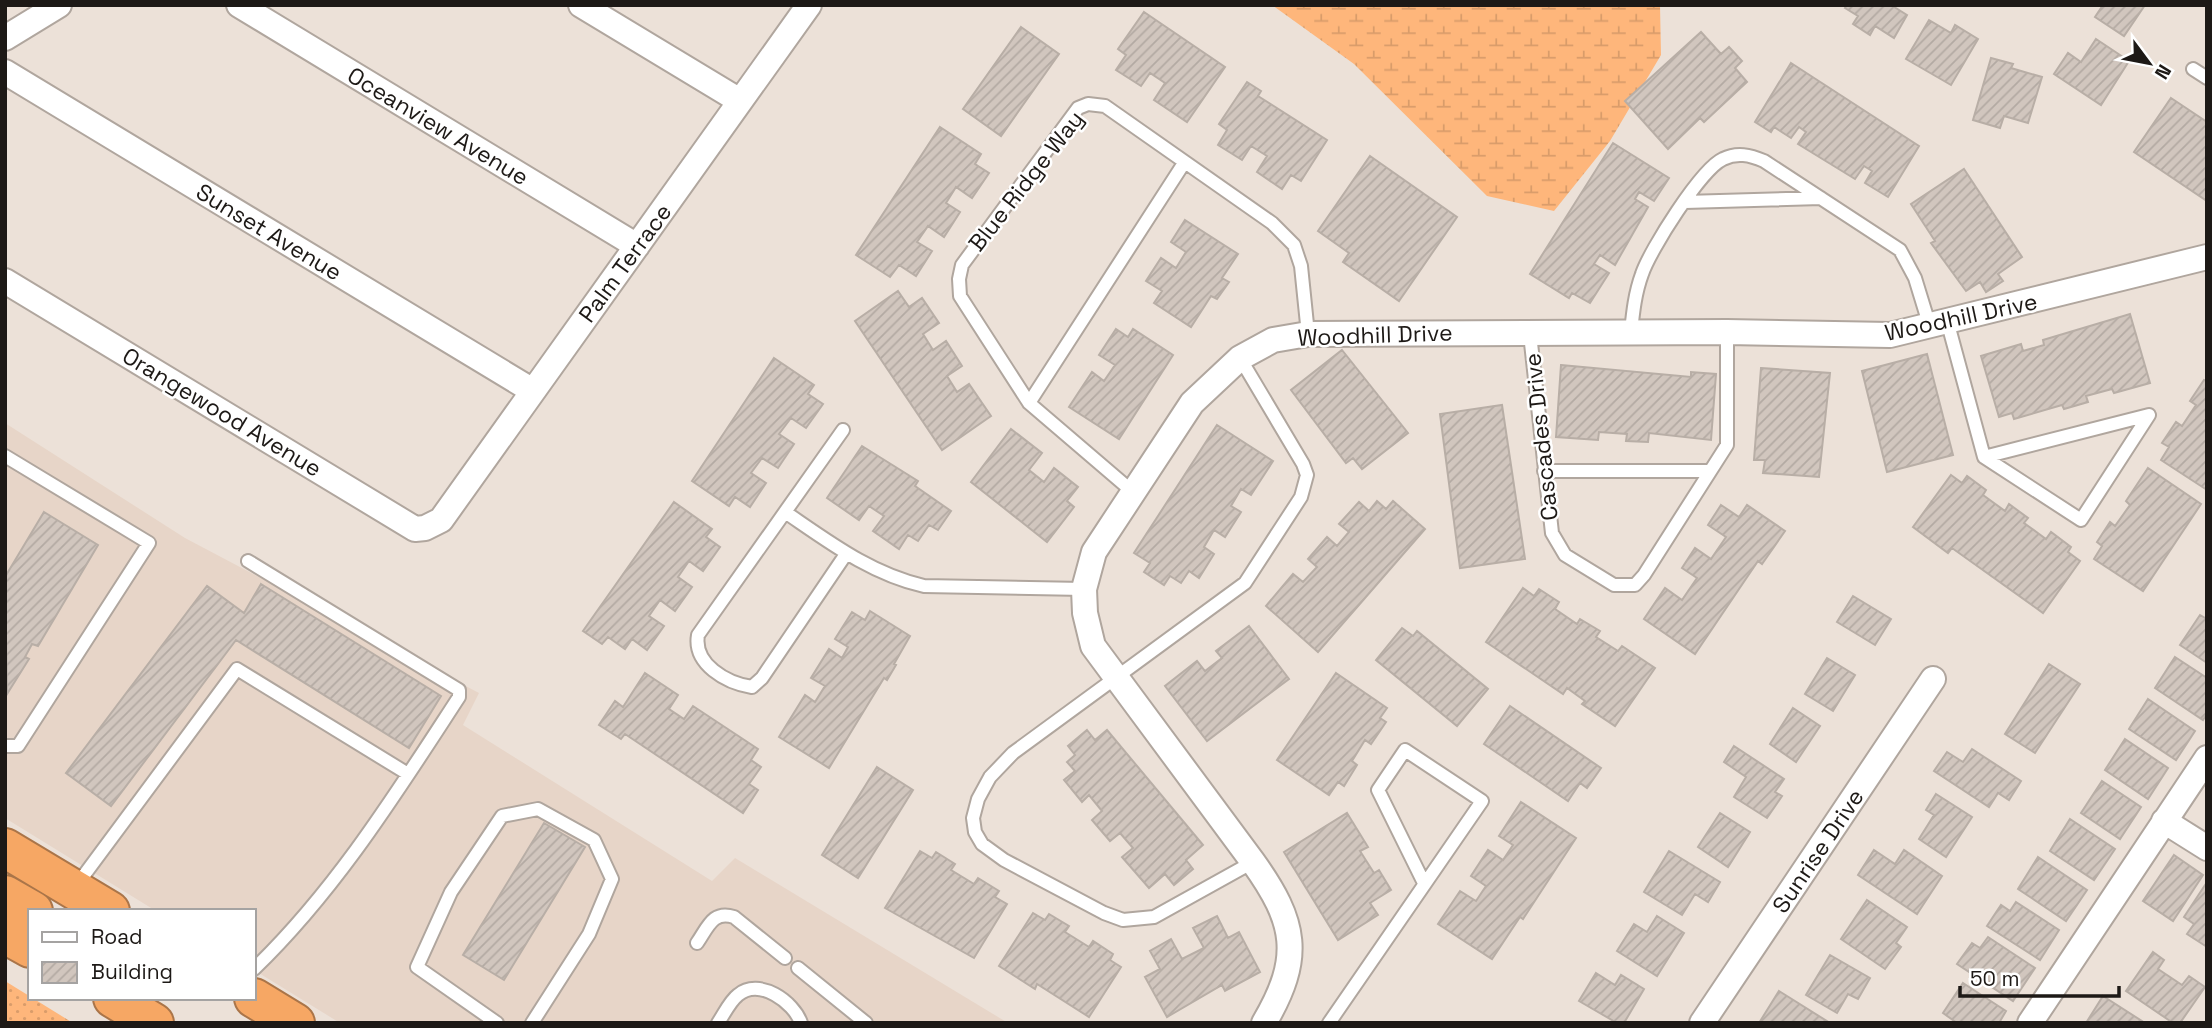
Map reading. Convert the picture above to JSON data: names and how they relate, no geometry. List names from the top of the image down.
{
  "streets": {
    "street": [
      "Oceanview Avenue",
      "Sunset Avenue",
      "Palm Terrace",
      "Woodhill Drive",
      "Orangewood Avenue",
      "Sunrise Drive"
    ],
    "lane": ["Blue Ridge Way", "Cascades Drive"]
  },
  "crossings": [
    ["Oceanview Avenue", "Palm Terrace"],
    ["Blue Ridge Way", "Woodhill Drive"],
    ["Sunset Avenue", "Palm Terrace"],
    ["Palm Terrace", "Orangewood Avenue"],
    ["Woodhill Drive", "Cascades Drive"]
  ],
  "legend": ["Road", "Building"],
  "scale_bar": "50 m",
  "north": "bottom right"
}
